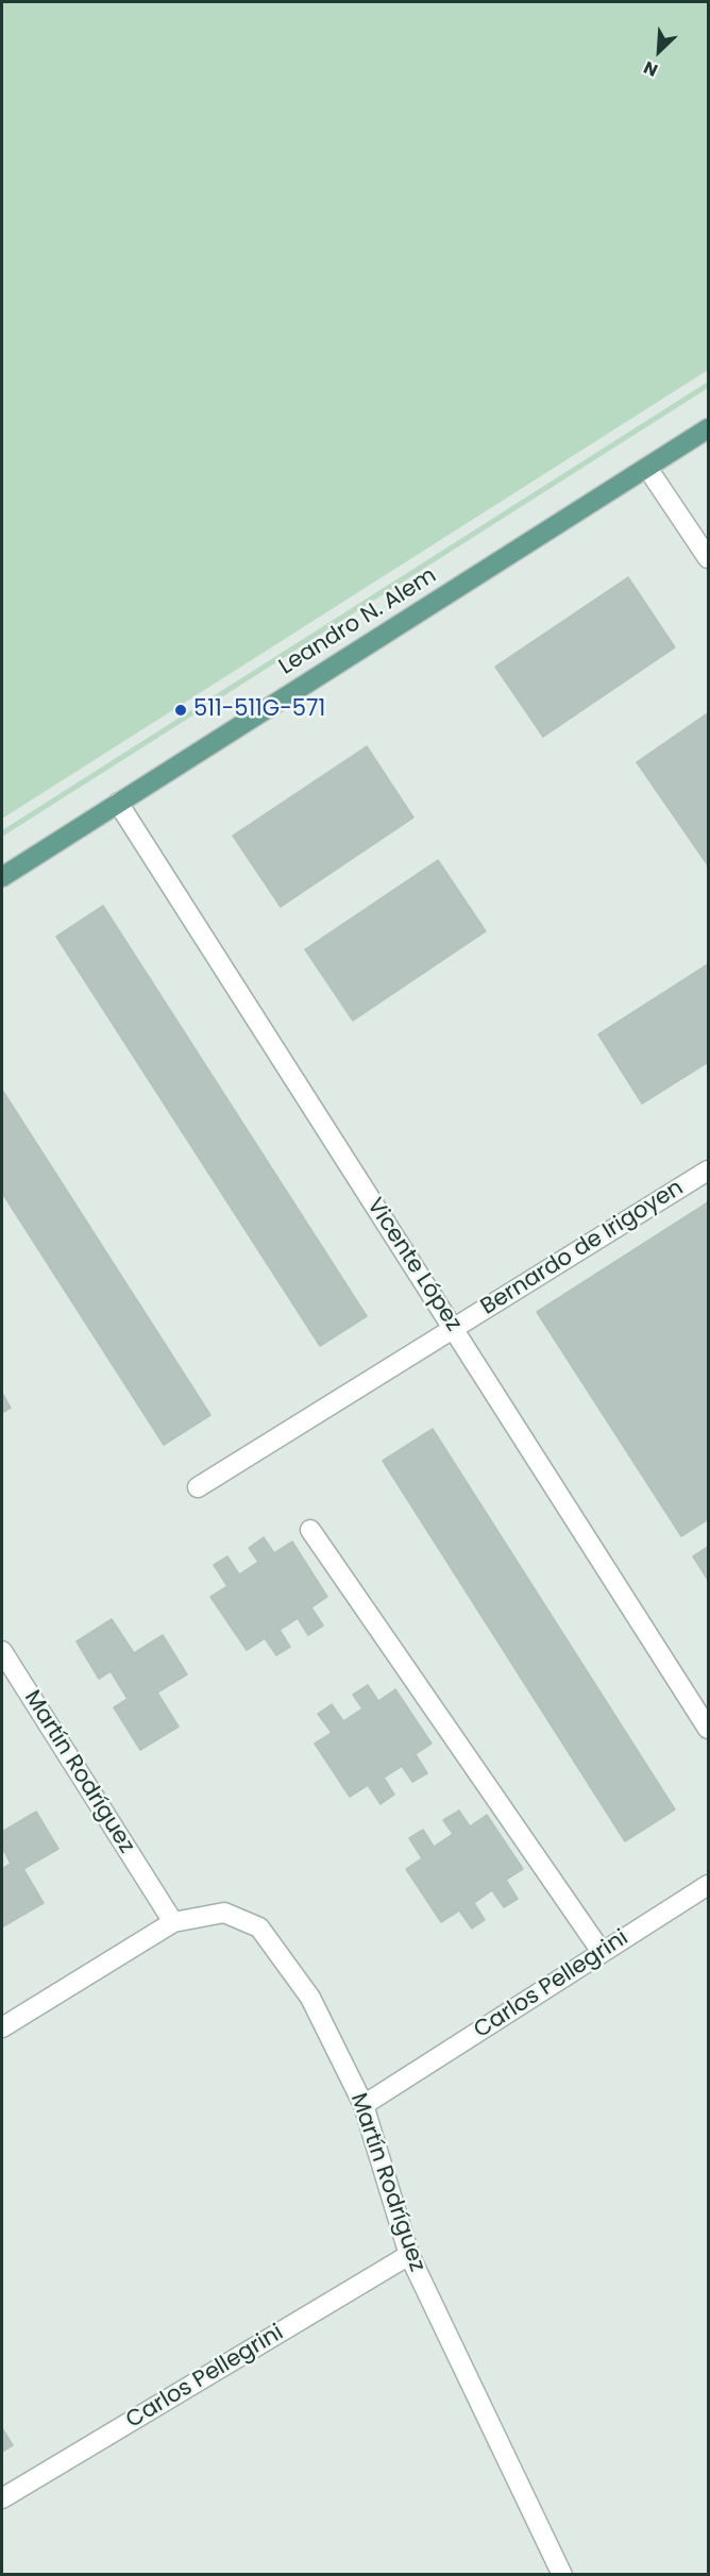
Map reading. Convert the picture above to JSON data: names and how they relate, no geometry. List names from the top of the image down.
{
  "streets": {
    "main road": ["Leandro N. Alem"],
    "street": [
      "Bernardo de Irigoyen",
      "Vicente López",
      "Martín Rodríguez",
      "Carlos Pellegrini"
    ]
  },
  "crossings": [
    ["Leandro N. Alem", "Vicente López"],
    ["Bernardo de Irigoyen", "Vicente López"],
    ["Martín Rodríguez", "Carlos Pellegrini"]
  ],
  "places": ["511-511G-571"],
  "north": "bottom left"
}
